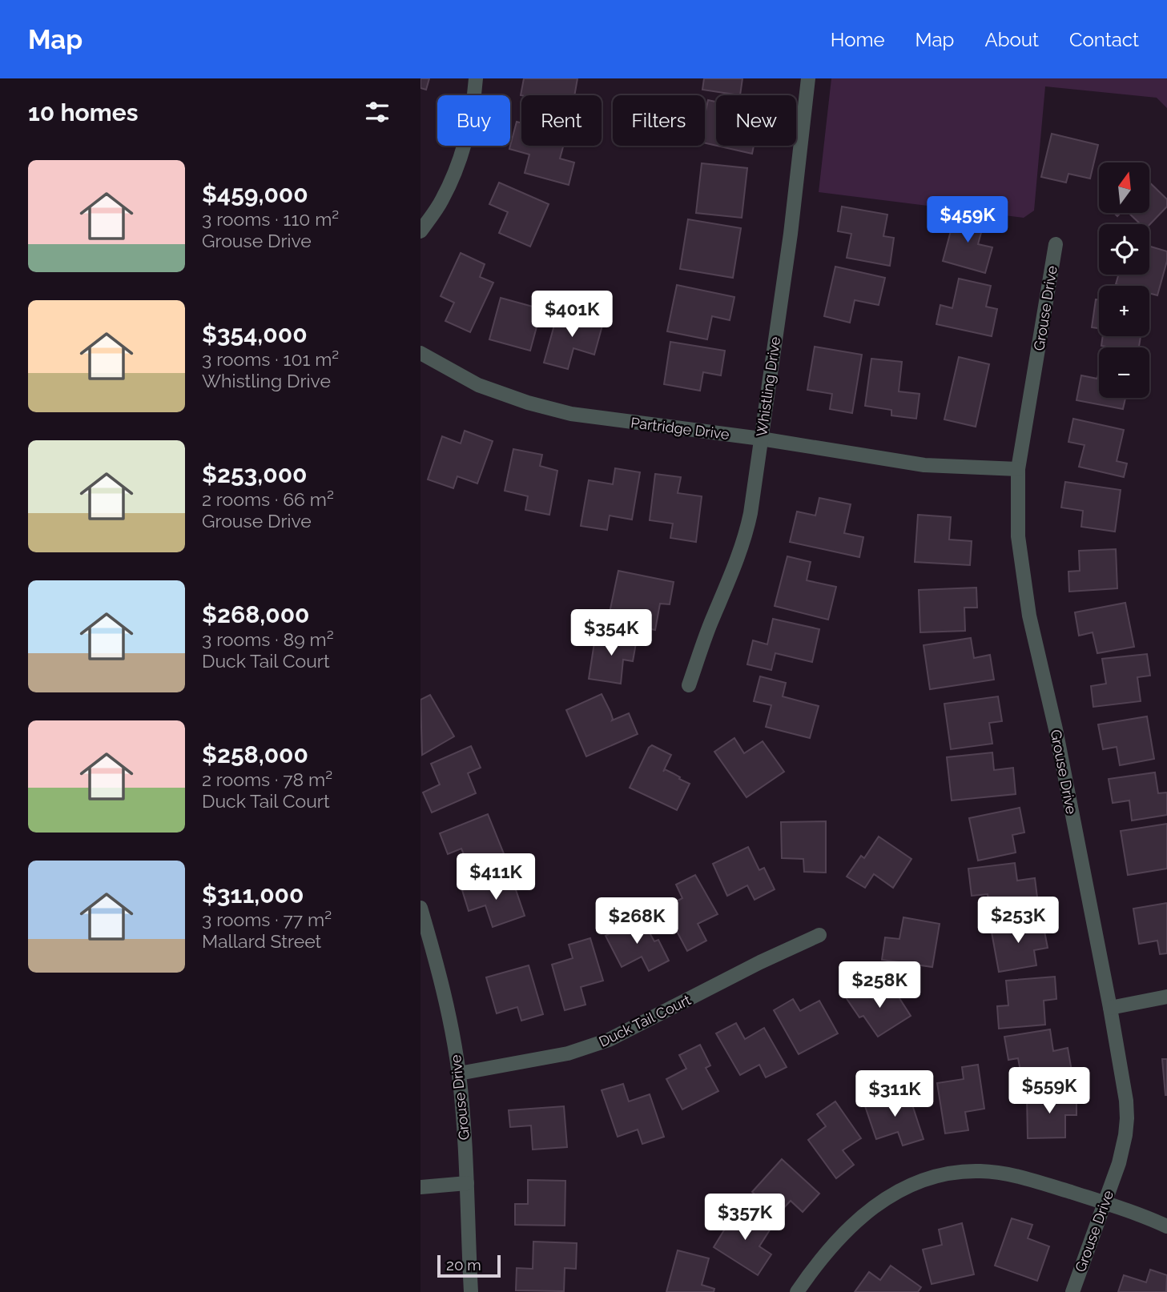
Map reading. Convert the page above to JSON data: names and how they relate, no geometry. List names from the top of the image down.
{
  "streets": {
    "street": [
      "Grouse Drive",
      "Whistling Drive",
      "Partridge Drive",
      "Duck Tail Court"
    ]
  },
  "crossings": [
    ["Grouse Drive", "Partridge Drive"],
    ["Grouse Drive", "Duck Tail Court"],
    ["Whistling Drive", "Partridge Drive"]
  ],
  "scale_bar": "20 m",
  "north": "top",
  "page": {
    "header": "Map",
    "nav": [
      "Home",
      "Map",
      "About",
      "Contact"
    ],
    "heading": "10 homes",
    "chip": [
      "Buy",
      "Rent",
      "Filters",
      "New"
    ],
    "list": [
      {
        "name": "$459,000",
        "note": "3 rooms · 110 m² · Grouse Drive"
      },
      {
        "name": "$354,000",
        "note": "3 rooms · 101 m² · Whistling Drive"
      },
      {
        "name": "$253,000",
        "note": "2 rooms · 66 m² · Grouse Drive"
      },
      {
        "name": "$268,000",
        "note": "3 rooms · 89 m² · Duck Tail Court"
      },
      {
        "name": "$258,000",
        "note": "2 rooms · 78 m² · Duck Tail Court"
      },
      {
        "name": "$311,000",
        "note": "3 rooms · 77 m² · Mallard Street"
      }
    ],
    "map_buttons": ["+", "−"],
    "price": [
      "$459K",
      "$401K",
      "$354K",
      "$411K",
      "$253K",
      "$268K",
      "$258K",
      "$559K",
      "$311K",
      "$357K"
    ],
    "scale": "20 m"
  }
}
